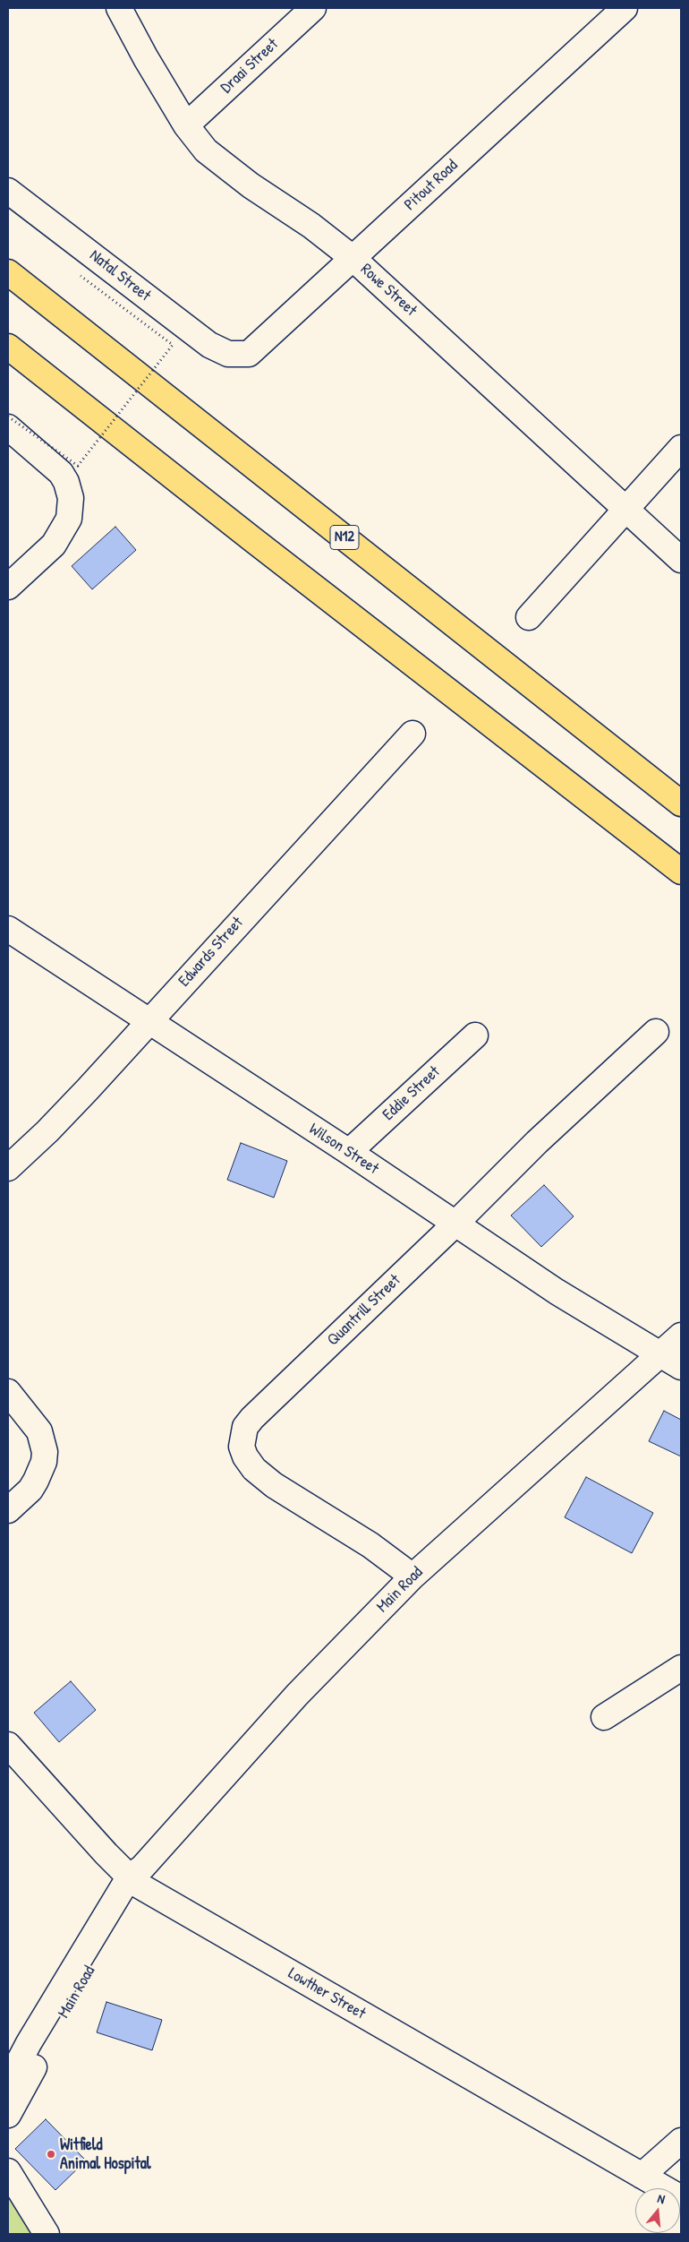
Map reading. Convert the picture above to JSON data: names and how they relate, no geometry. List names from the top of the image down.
{
  "streets": {
    "highway": ["N12"],
    "street": [
      "Draai Street",
      "Pitout Road",
      "Natal Street",
      "Rowe Street",
      "Edwards Street",
      "Eddie Street",
      "Wilson Street",
      "Quantrill Street",
      "Main Road",
      "Lowther Street"
    ]
  },
  "crossings": [
    ["Draai Street", "Rowe Street"],
    ["Pitout Road", "Natal Street"],
    ["Pitout Road", "Rowe Street"],
    ["Edwards Street", "Wilson Street"],
    ["Eddie Street", "Wilson Street"],
    ["Wilson Street", "Quantrill Street"],
    ["Wilson Street", "Main Road"],
    ["Quantrill Street", "Main Road"],
    ["Main Road", "Lowther Street"]
  ],
  "places": ["Witfield Animal Hospital"],
  "north": "top"
}
